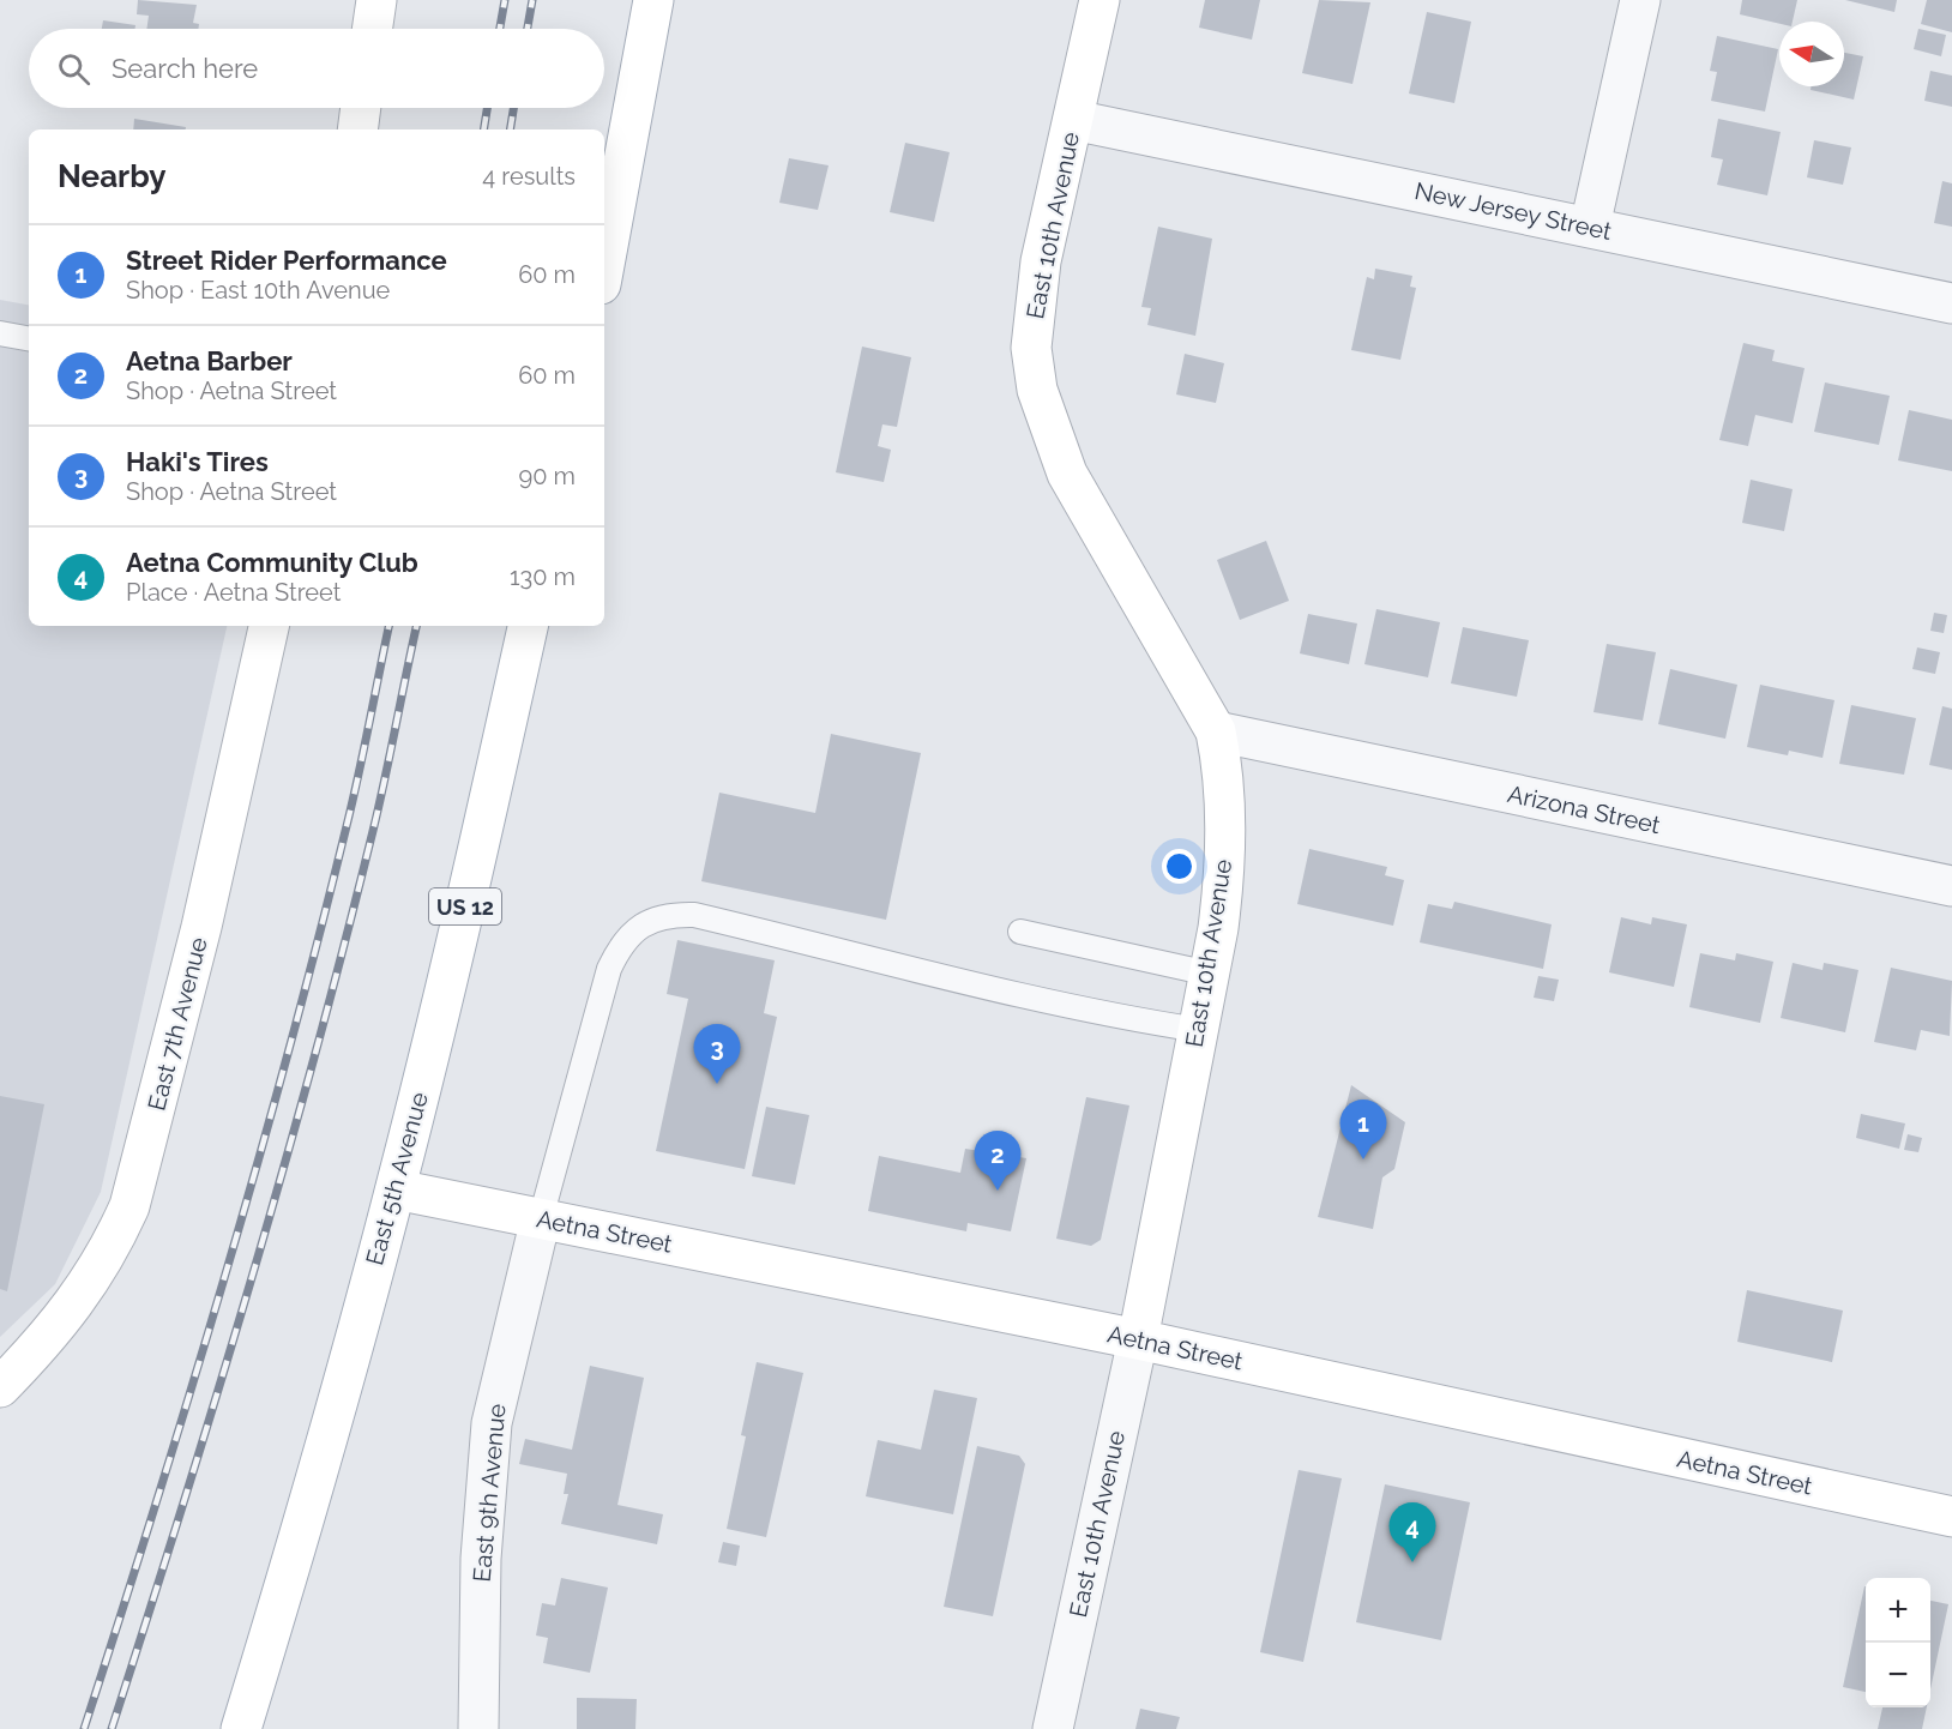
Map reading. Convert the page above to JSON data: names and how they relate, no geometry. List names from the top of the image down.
{
  "streets": {
    "street": [
      "New Jersey Street",
      "East 10th Avenue",
      "Arizona Street",
      "US 12",
      "East 7th Avenue",
      "East 5th Avenue",
      "Aetna Street",
      "East 9th Avenue"
    ]
  },
  "crossings": [
    ["New Jersey Street", "East 10th Avenue"],
    ["East 10th Avenue", "Arizona Street"],
    ["East 10th Avenue", "Aetna Street"],
    ["East 5th Avenue", "Aetna Street"],
    ["Aetna Street", "East 9th Avenue"]
  ],
  "north": "left",
  "page": {
    "search": "Search here",
    "heading": ["Nearby", "4 results"],
    "list": [
      {
        "mark": "1",
        "name": "Street Rider Performance",
        "note": "Shop · East 10th Avenue",
        "value": "60 m"
      },
      {
        "mark": "2",
        "name": "Aetna Barber",
        "note": "Shop · Aetna Street",
        "value": "60 m"
      },
      {
        "mark": "3",
        "name": "Haki's Tires",
        "note": "Shop · Aetna Street",
        "value": "90 m"
      },
      {
        "mark": "4",
        "name": "Aetna Community Club",
        "note": "Place · Aetna Street",
        "value": "130 m"
      }
    ],
    "pins": [
      "3",
      "1",
      "2",
      "4"
    ],
    "map_buttons": ["+", "−"]
  }
}
